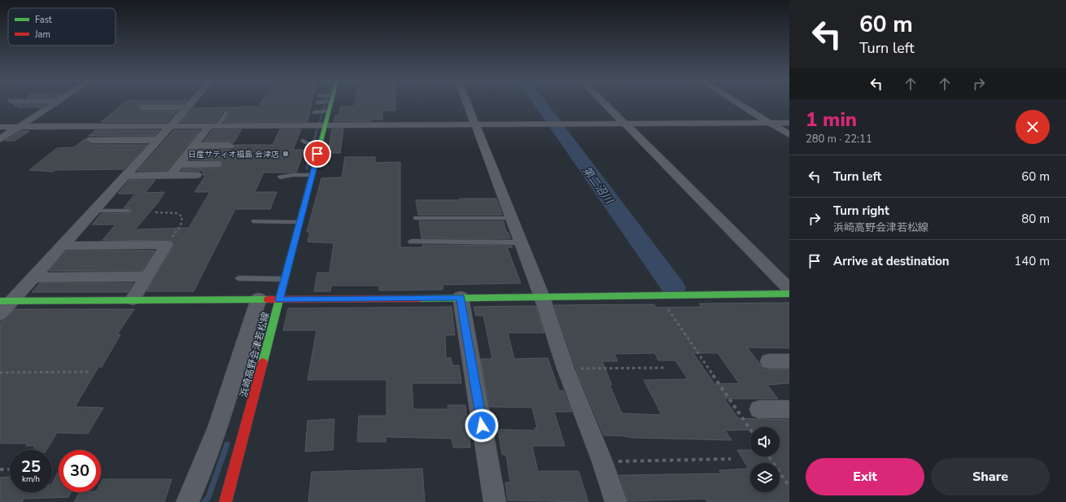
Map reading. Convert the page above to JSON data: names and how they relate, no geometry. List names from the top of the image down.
{
  "streets": {
    "main road": ["浜崎高野会津若松線"]
  },
  "water": ["第二沼川"],
  "places": ["日産サティオ福島 会津店"],
  "legend": ["Fast", "Jam"],
  "page": {
    "turn": ["60 m", "Turn left"],
    "heading": ["1 min", "280 m · 22:11"],
    "list": [
      {
        "name": "Turn left",
        "value": "60 m"
      },
      {
        "name": "Turn right",
        "note": "浜崎高野会津若松線",
        "value": "80 m"
      },
      {
        "name": "Arrive at destination",
        "value": "140 m"
      }
    ],
    "speed": "25 km/h",
    "limit": "30",
    "buttons": ["Exit", "Share"]
  }
}
